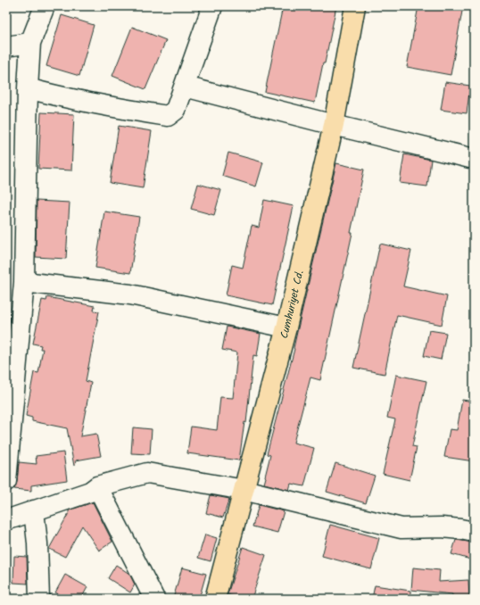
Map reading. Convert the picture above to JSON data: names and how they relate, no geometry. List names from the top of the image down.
{
  "streets": {
    "main road": ["Cumhuriyet Cd."]
  }
}
